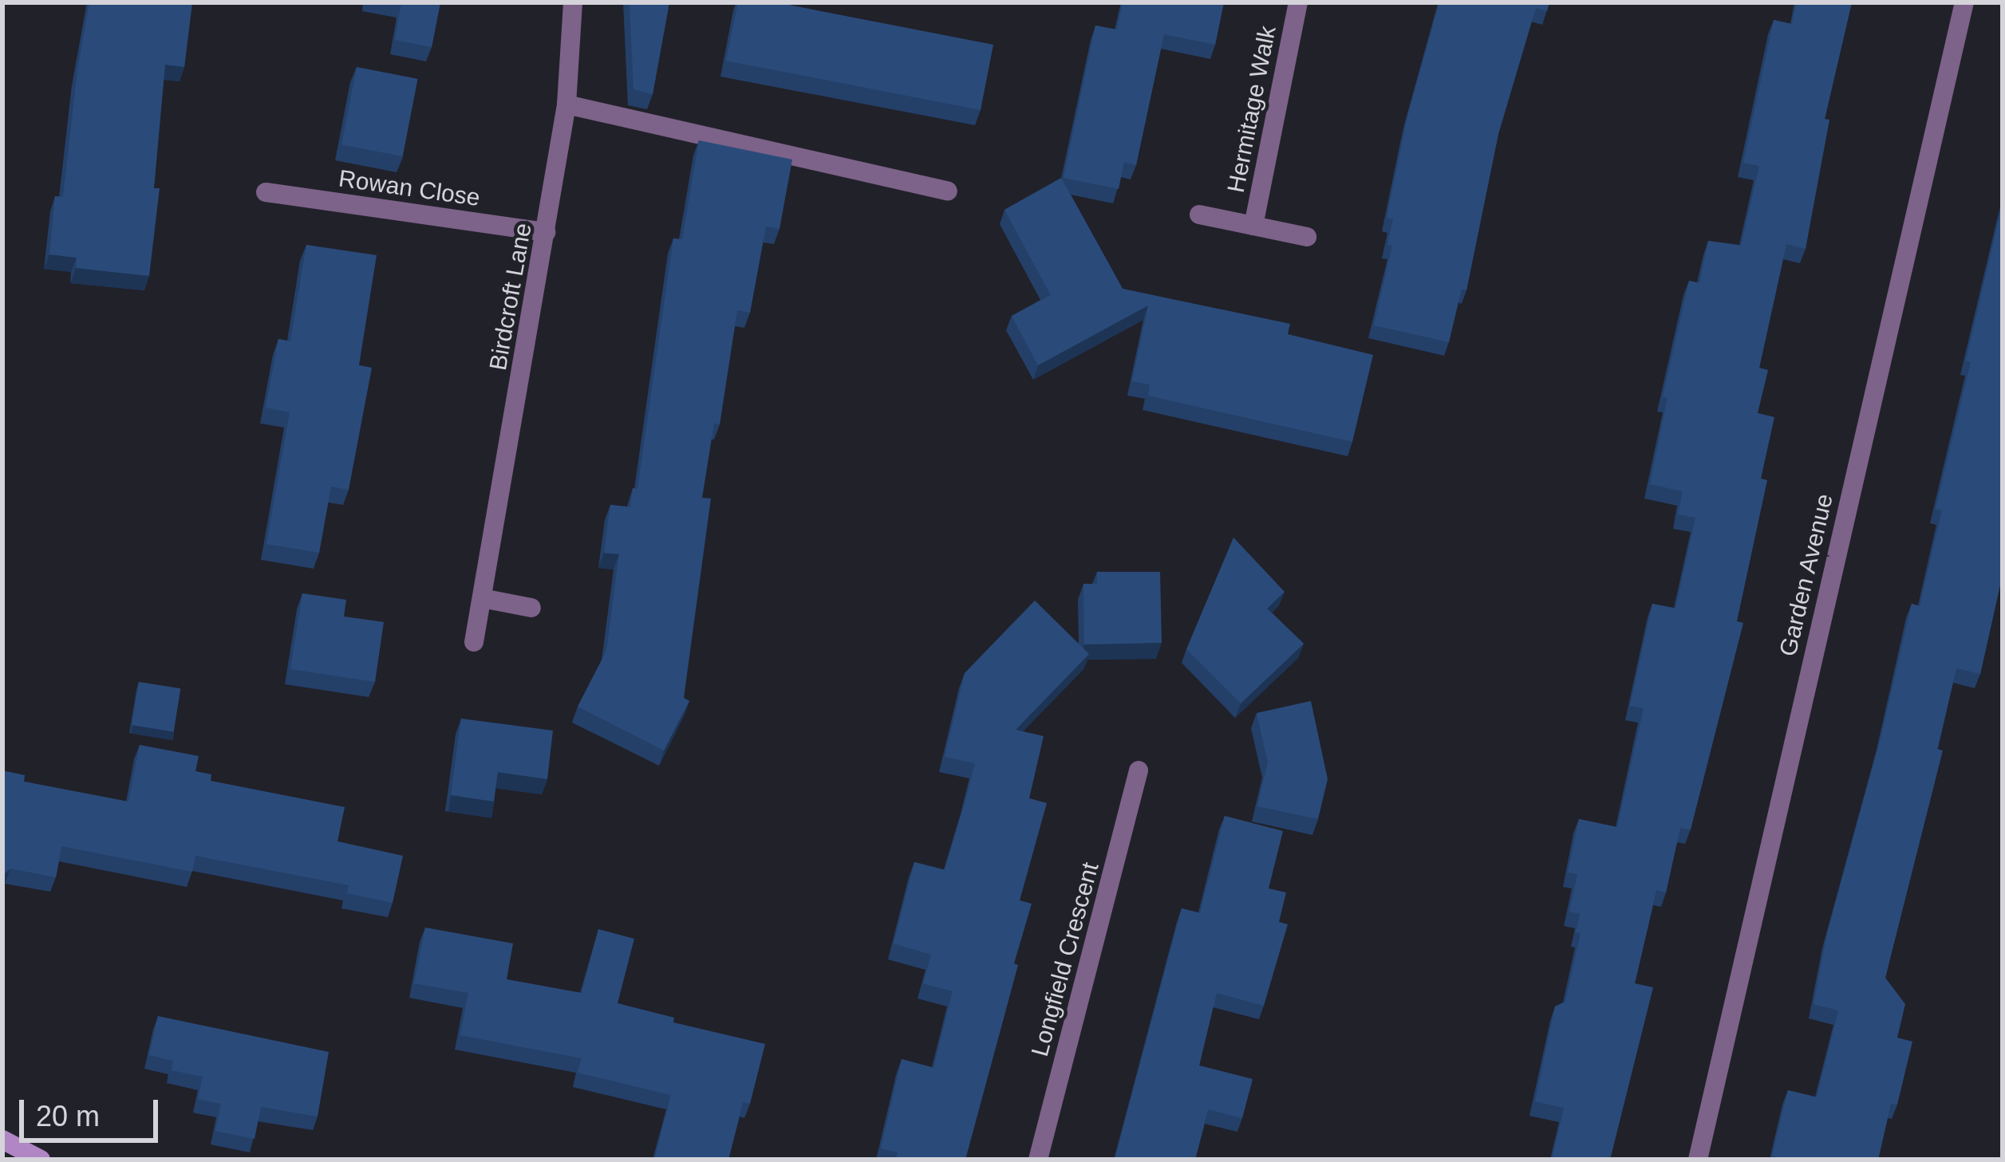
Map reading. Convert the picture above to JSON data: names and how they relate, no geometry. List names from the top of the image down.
{
  "streets": {
    "street": [
      "Hermitage Walk",
      "Rowan Close",
      "Birdcroft Lane",
      "Garden Avenue",
      "Longfield Crescent"
    ]
  },
  "crossings": [
    ["Rowan Close", "Birdcroft Lane"]
  ],
  "scale_bar": "20 m"
}
